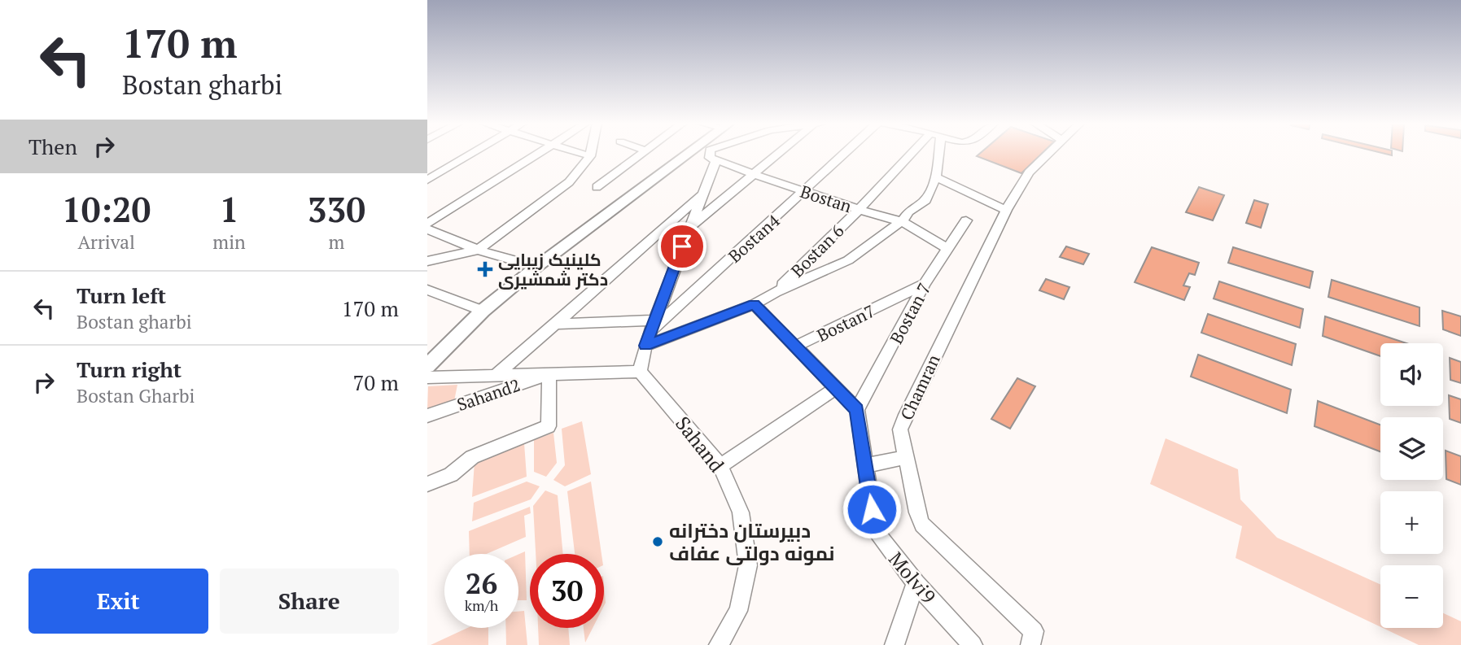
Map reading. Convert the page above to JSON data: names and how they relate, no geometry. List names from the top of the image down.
{
  "streets": {
    "street": [
      "Bostan",
      "Bostan4",
      "Bostan 6",
      "Bostan 7",
      "Bostan7",
      "Chamran",
      "Sahand2",
      "Sahand",
      "Molvi9"
    ]
  },
  "crossings": [
    ["Bostan", "Bostan4"],
    ["Bostan", "Bostan 6"],
    ["Bostan", "Bostan 7"],
    ["Bostan 7", "Bostan7"],
    ["Bostan 7", "Molvi9"]
  ],
  "places": {
    "health": ["کلینیک زیبایی دکتر شمشیری"],
    "other": ["دبیرستان دخترانه نمونه دولتی عفاف"]
  },
  "page": {
    "turn": ["170 m", "Bostan gharbi"],
    "then": "Then",
    "eta": [
      "10:20",
      "Arrival",
      "1",
      "min",
      "330",
      "m"
    ],
    "list": [
      {
        "name": "Turn left",
        "note": "Bostan gharbi",
        "value": "170 m"
      },
      {
        "name": "Turn right",
        "note": "Bostan Gharbi",
        "value": "70 m"
      }
    ],
    "map_buttons": ["+", "−"],
    "speed": "26 km/h",
    "limit": "30",
    "buttons": ["Exit", "Share"]
  }
}
